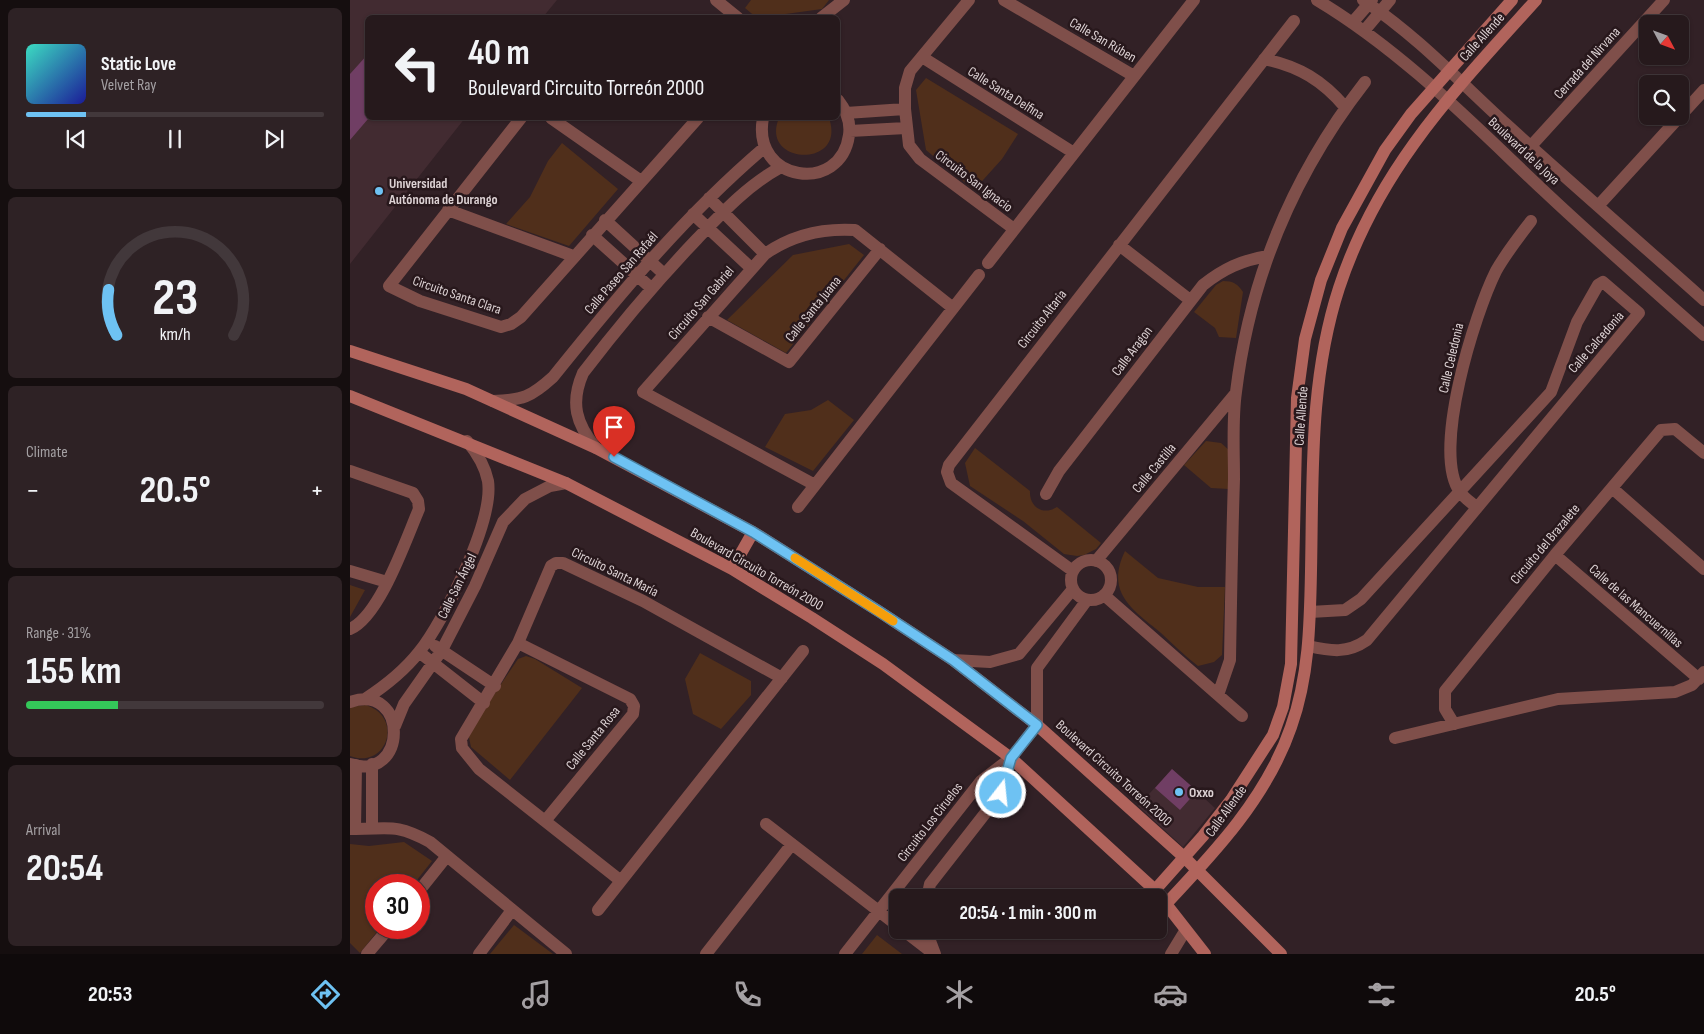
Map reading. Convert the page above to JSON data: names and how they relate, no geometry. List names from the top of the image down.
{
  "streets": {
    "main road": ["Calle Allende", "Boulevard Circuito Torreón 2000"],
    "street": [
      "Calle San Rúben",
      "Cerrada del Nirvana",
      "Calle Santa Delfina",
      "Boulevard de la Joya",
      "Circuito San Ignacio",
      "Calle Paseo San Rafaél",
      "Circuito Santa Clara",
      "Circuito San Gabriel",
      "Calle Santa Juana",
      "Circuito Altaria",
      "Calle Calcedonia",
      "Calle Aragon",
      "Calle Celedonia",
      "Calle Castilla",
      "Circuito del Brazalete",
      "Circuito Santa María",
      "Calle San Ángel",
      "Calle de las Mancuernillas",
      "Calle Santa Rosa",
      "Circuito Los Ciruelos"
    ]
  },
  "crossings": [
    ["Calle Allende", "Boulevard de la Joya"],
    ["Calle Allende", "Calle Calcedonia"],
    ["Calle Allende", "Boulevard Circuito Torreón 2000"],
    ["Calle San Rúben", "Circuito San Ignacio"],
    ["Cerrada del Nirvana", "Boulevard de la Joya"],
    ["Calle Santa Delfina", "Circuito San Ignacio"],
    ["Calle Paseo San Rafaél", "Boulevard Circuito Torreón 2000"],
    ["Circuito San Gabriel", "Calle Santa Juana"],
    ["Circuito Altaria", "Calle Castilla"],
    ["Calle Calcedonia", "Calle Celedonia"],
    ["Circuito del Brazalete", "Calle de las Mancuernillas"],
    ["Boulevard Circuito Torreón 2000", "Calle San Ángel"],
    ["Boulevard Circuito Torreón 2000", "Circuito Los Ciruelos"],
    ["Circuito Santa María", "Calle Santa Rosa"]
  ],
  "places": ["Universidad Autónoma de Durango", "Oxxo"],
  "north": "bottom right",
  "page": {
    "turn": ["40 m", "Boulevard Circuito Torreón 2000"],
    "song": ["Static Love", "Velvet Ray"],
    "tile": [
      "Climate",
      ["Range · 31%", "155 km"],
      ["Arrival", "20:54"]
    ],
    "heat": ["−", "20.5°", "+"],
    "limit": "30",
    "trip": "20:54 · 1 min · 300 m",
    "tabs": ["20:53", "20.5°"],
    "gauge": ["23", "km/h"]
  }
}
